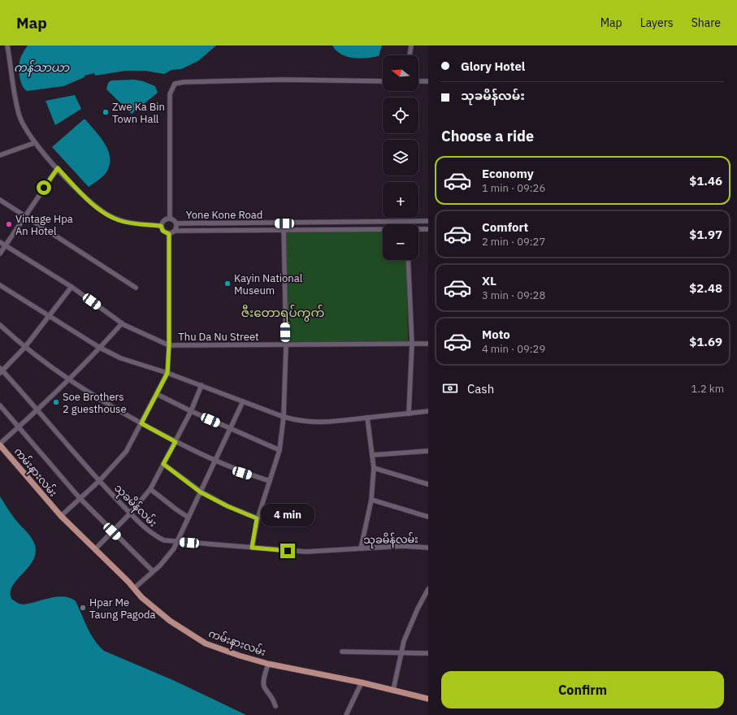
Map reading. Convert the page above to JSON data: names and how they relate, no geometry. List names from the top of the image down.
{
  "streets": {
    "main road": ["ကမ်းနားလမ်း"],
    "street": ["Yone Kone Road", "Thu Da Nu Street", "သုခမိန်လမ်း"]
  },
  "districts": ["ဇီးတောရပ်ကွက်"],
  "water": ["ကန်သာယာ"],
  "places": [
    "Zwe Ka Bin Town Hall",
    "Vintage Hpa An Hotel",
    "Kayin National Museum",
    "Soe Brothers 2 guesthouse",
    "Hpar Me Taung Pagoda"
  ],
  "north": "left",
  "page": {
    "header": "Map",
    "nav": ["Map", "Layers", "Share"],
    "banner": ["Glory Hotel", "သုခမိန်လမ်း"],
    "map_buttons": ["+", "−"],
    "heading": "Choose a ride",
    "list": [
      {
        "name": "Economy",
        "note": "1 min · 09:26",
        "value": "$1.46"
      },
      {
        "name": "Comfort",
        "note": "2 min · 09:27",
        "value": "$1.97"
      },
      {
        "name": "XL",
        "note": "3 min · 09:28",
        "value": "$2.48"
      },
      {
        "name": "Moto",
        "note": "4 min · 09:29",
        "value": "$1.69"
      }
    ],
    "pay": ["Cash", "1.2 km"],
    "bubble": "4 min",
    "buttons": "Confirm"
  }
}
